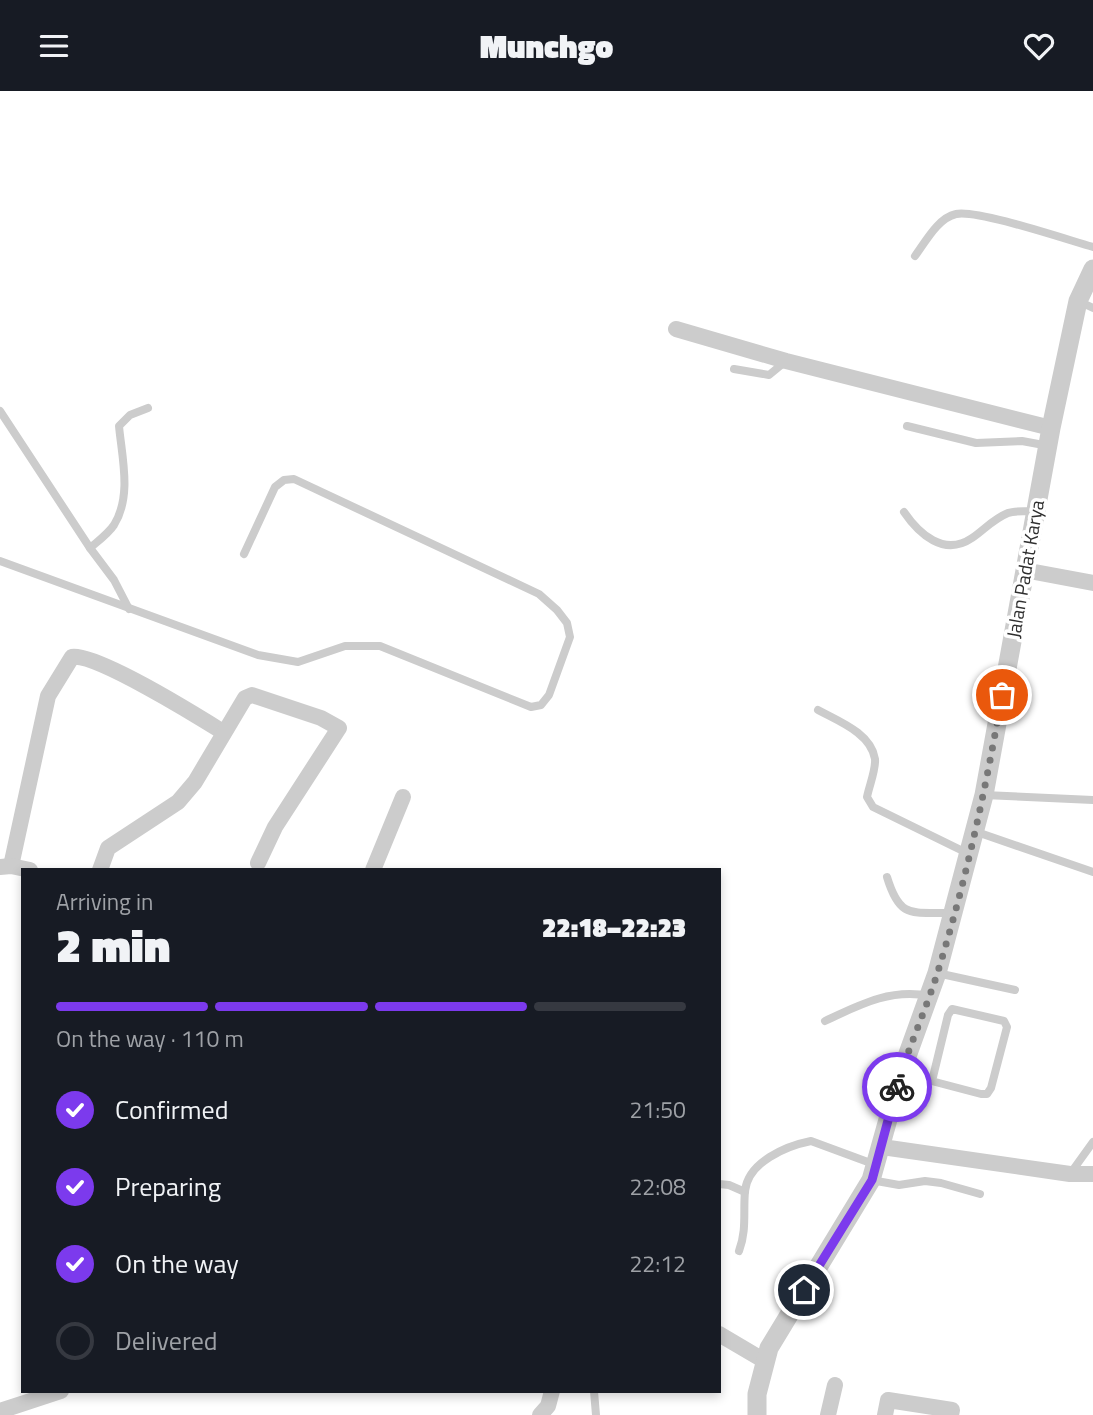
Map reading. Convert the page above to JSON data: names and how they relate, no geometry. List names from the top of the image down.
{
  "streets": {
    "street": ["Jalan Padat Karya"]
  },
  "page": {
    "header": "Munchgo",
    "heading": ["2 min", "Arriving in", "22:18–22:23"],
    "bar": "On the way · 110 m",
    "list": [
      ["Confirmed", "21:50"],
      ["Preparing", "22:08"],
      ["On the way", "22:12"],
      "Delivered"
    ]
  }
}
